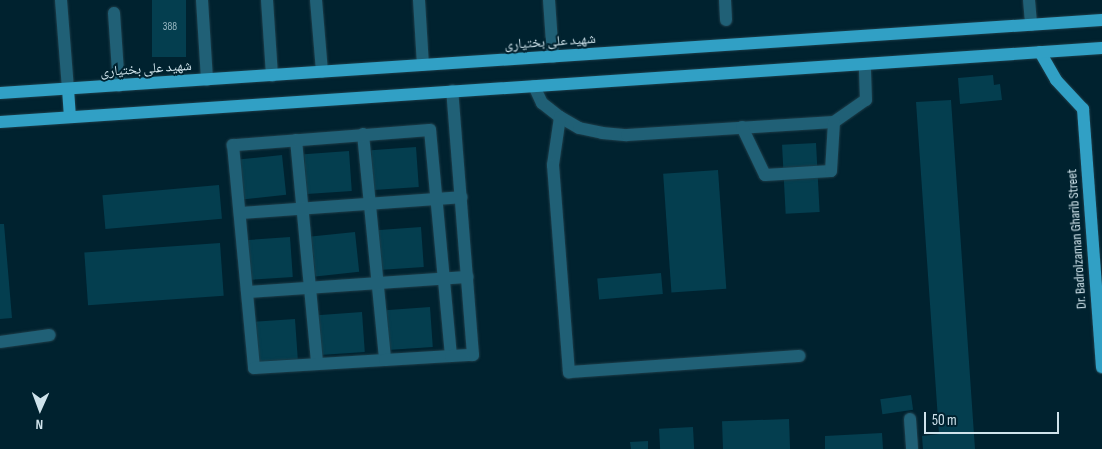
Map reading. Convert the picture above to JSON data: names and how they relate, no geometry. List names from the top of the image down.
{
  "streets": {
    "main road": ["شهید علی بختیاری", "Dr. Badrolzaman Gharib Street"]
  },
  "house_numbers": ["388"],
  "scale_bar": "50 m",
  "north": "bottom"
}
